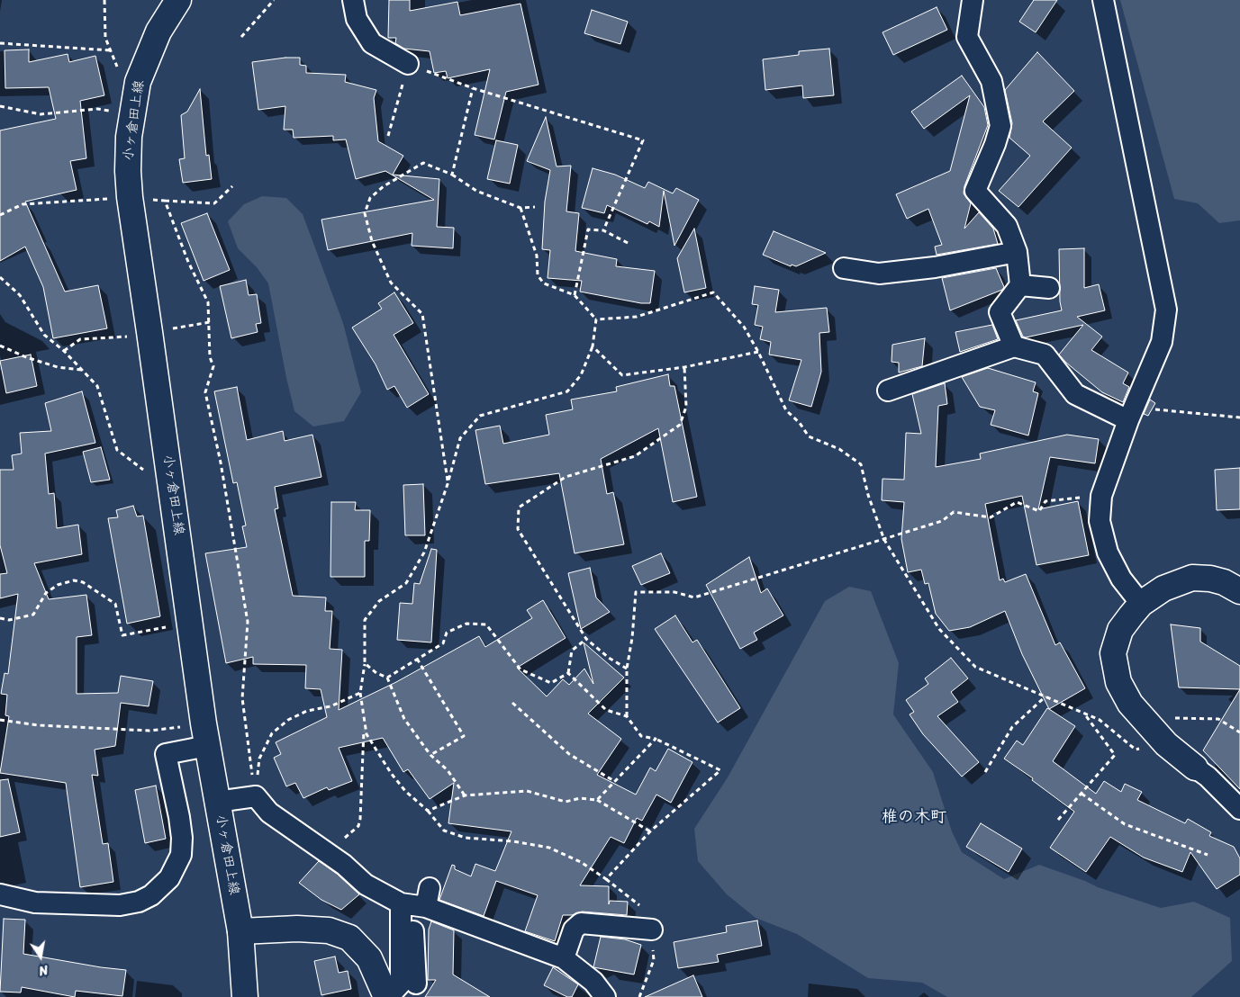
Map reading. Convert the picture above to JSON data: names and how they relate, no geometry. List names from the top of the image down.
{
  "streets": {
    "main road": ["小ヶ倉田上線"]
  },
  "districts": ["椎の木町"],
  "north": "bottom"
}
